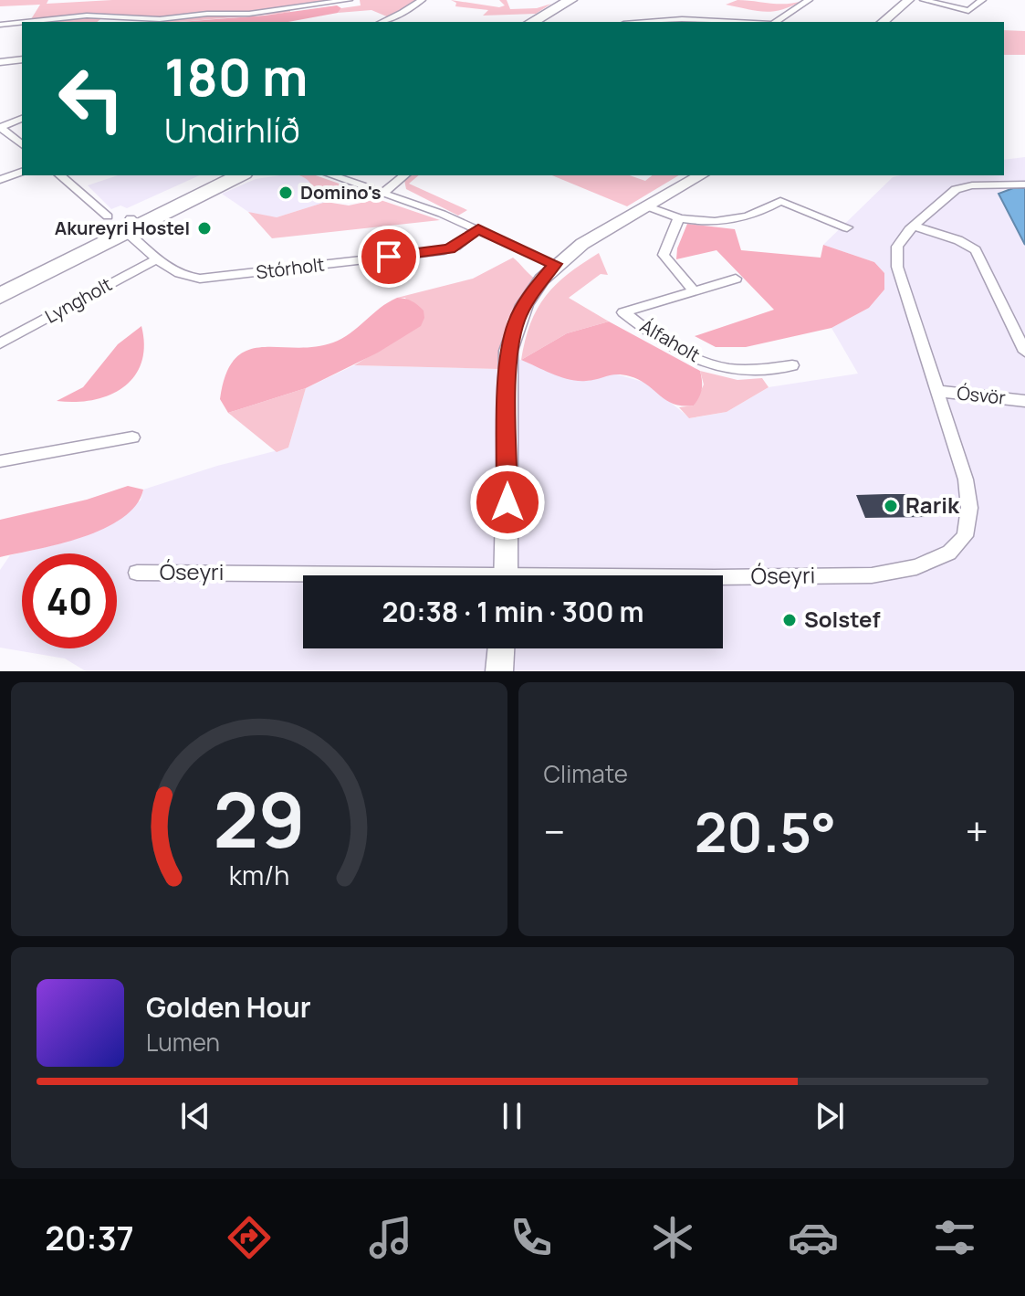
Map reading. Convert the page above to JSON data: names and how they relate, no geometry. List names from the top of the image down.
{
  "streets": {
    "street": [
      "Stórholt",
      "Lyngholt",
      "Álfaholt",
      "Ósvör",
      "Óseyri"
    ]
  },
  "crossings": [
    ["Stórholt", "Lyngholt"],
    ["Ósvör", "Óseyri"]
  ],
  "places": [
    "Domino's",
    "Akureyri Hostel",
    "Rarik",
    "Solstef"
  ],
  "page": {
    "turn": ["180 m", "Undirhlíð"],
    "limit": "40",
    "trip": "20:38 · 1 min · 300 m",
    "tile": "Climate",
    "heat": ["−", "20.5°", "+"],
    "song": ["Golden Hour", "Lumen"],
    "tabs": "20:37",
    "gauge": ["29", "km/h"]
  }
}
